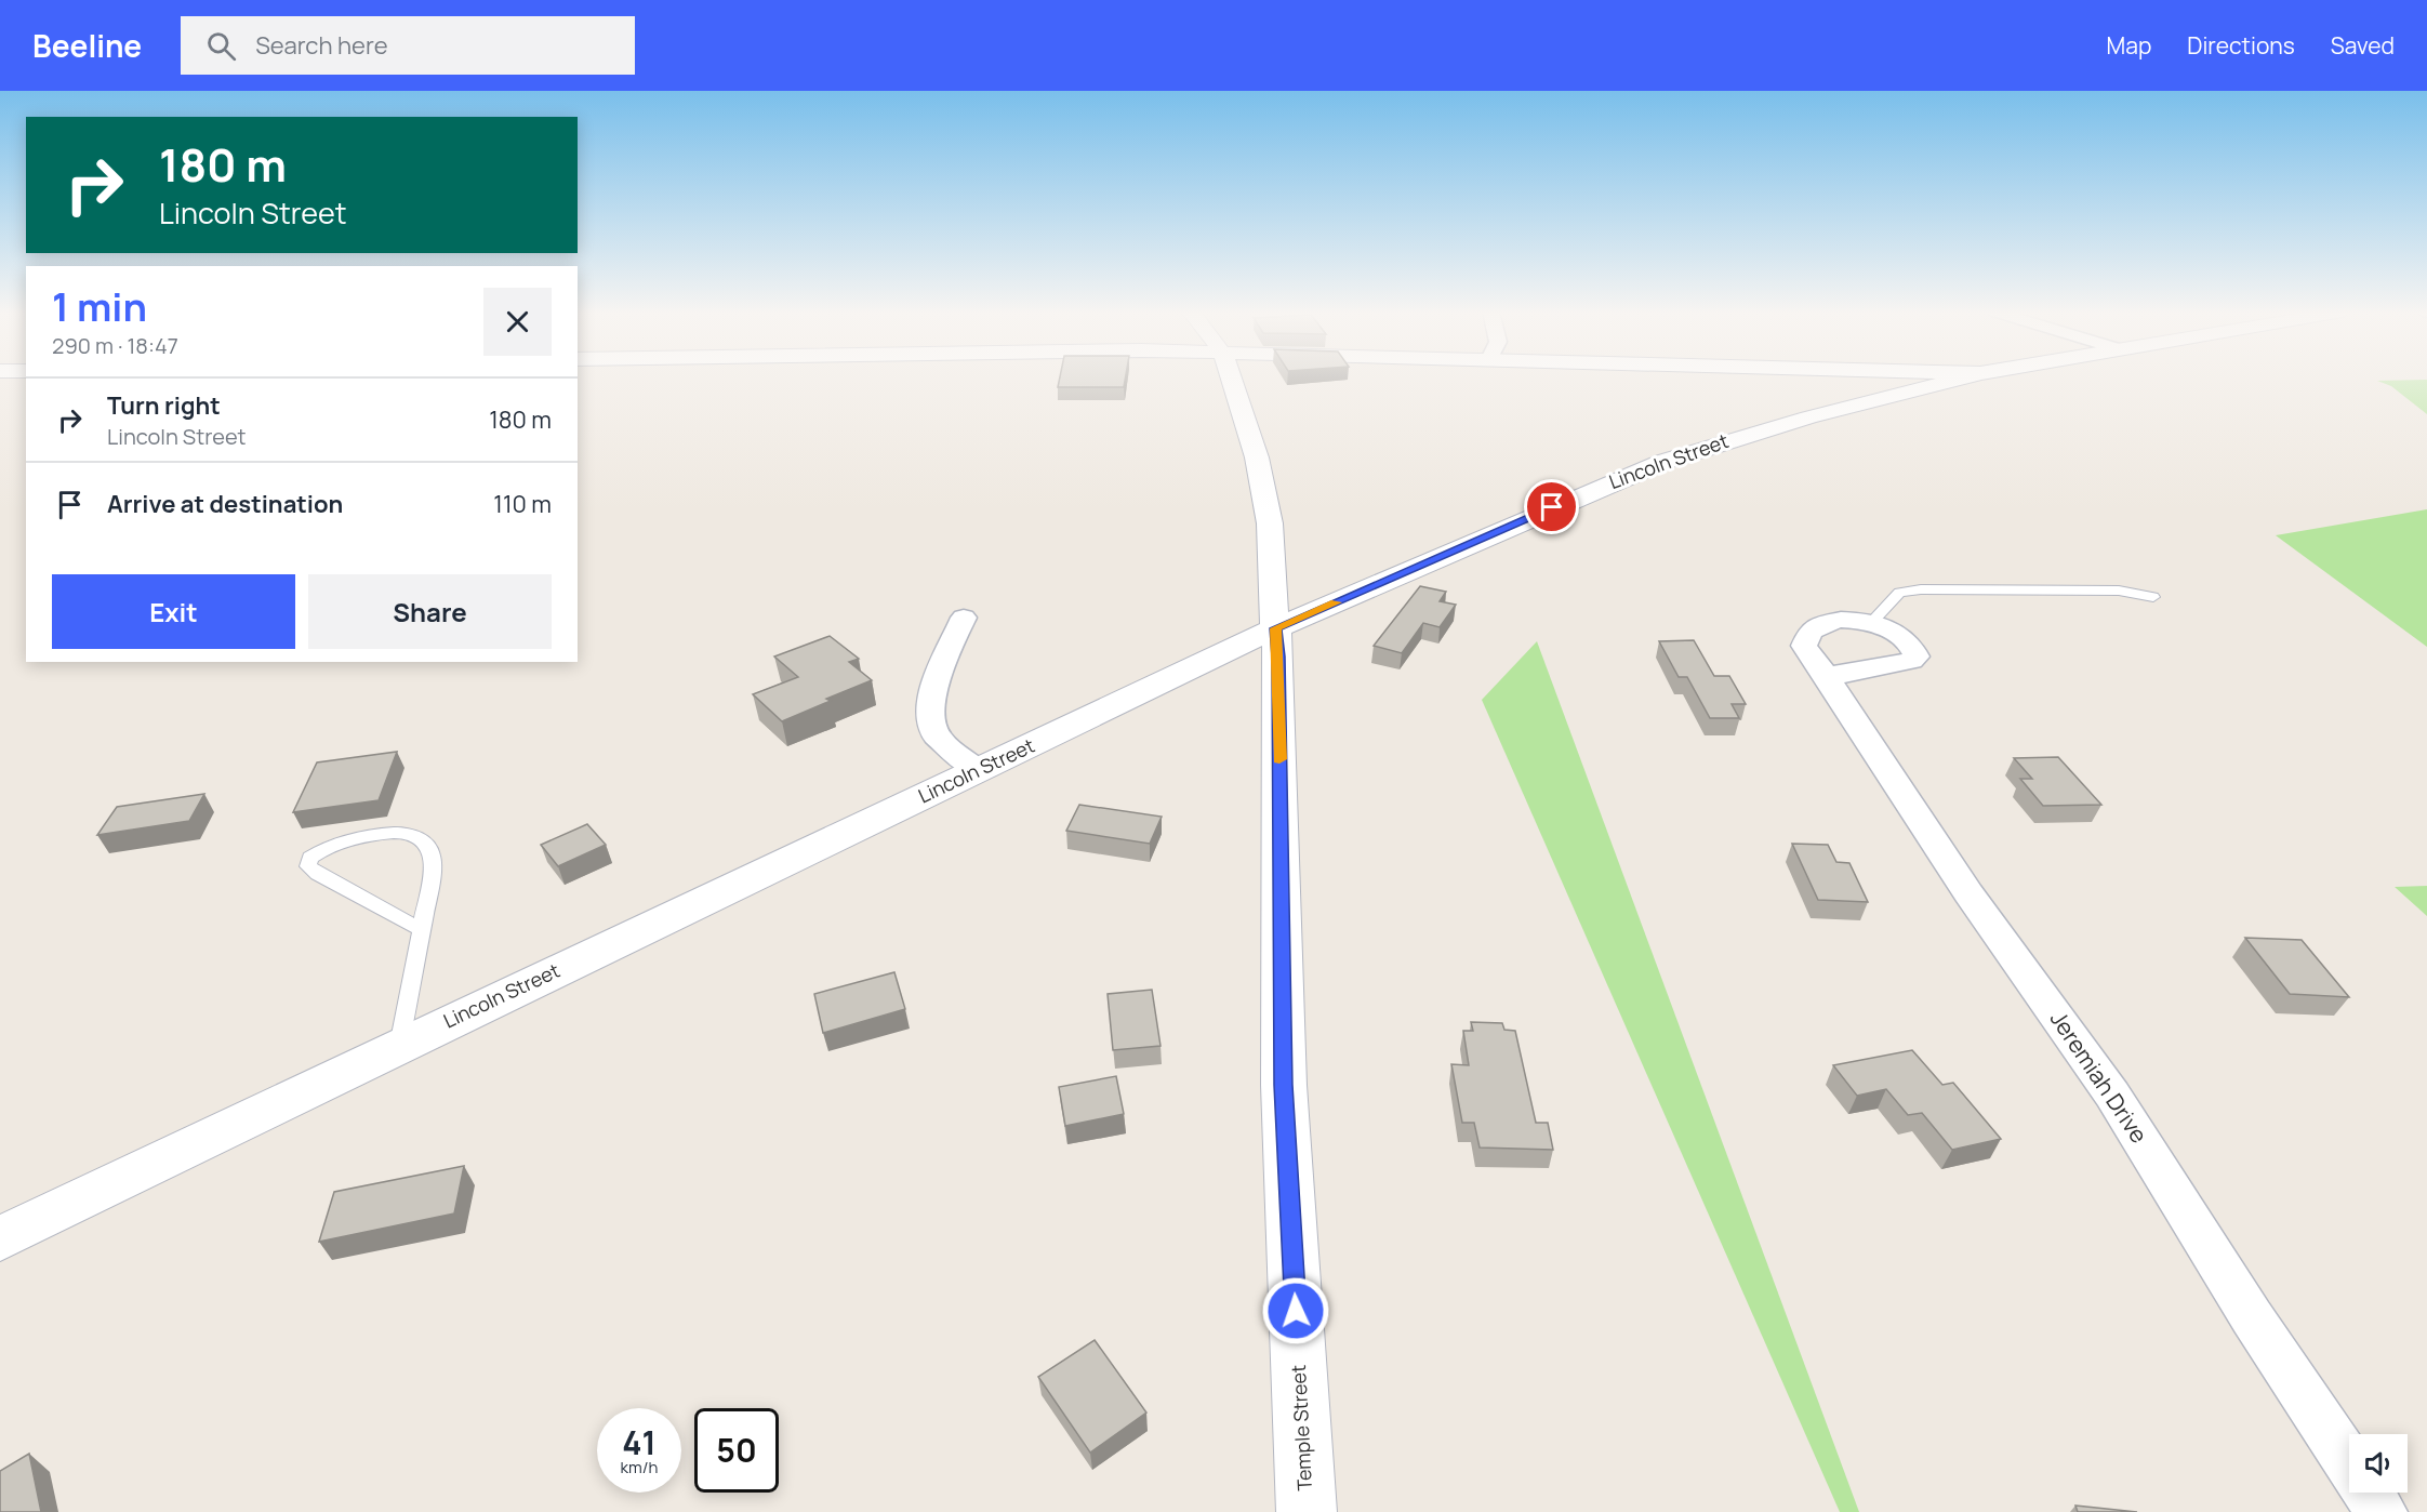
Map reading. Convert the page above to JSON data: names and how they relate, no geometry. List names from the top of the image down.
{
  "streets": {
    "main road": ["Lincoln Street", "Temple Street"],
    "street": ["Jeremiah Drive"]
  },
  "crossings": [
    ["Lincoln Street", "Temple Street"]
  ],
  "page": {
    "header": "Beeline",
    "search": "Search here",
    "nav": ["Map", "Directions", "Saved"],
    "turn": ["180 m", "Lincoln Street"],
    "heading": ["1 min", "290 m · 18:47"],
    "list": [
      {
        "name": "Turn right",
        "note": "Lincoln Street",
        "value": "180 m"
      },
      {
        "name": "Arrive at destination",
        "value": "110 m"
      }
    ],
    "buttons": ["Exit", "Share"],
    "speed": "41 km/h",
    "limit": "50"
  }
}
